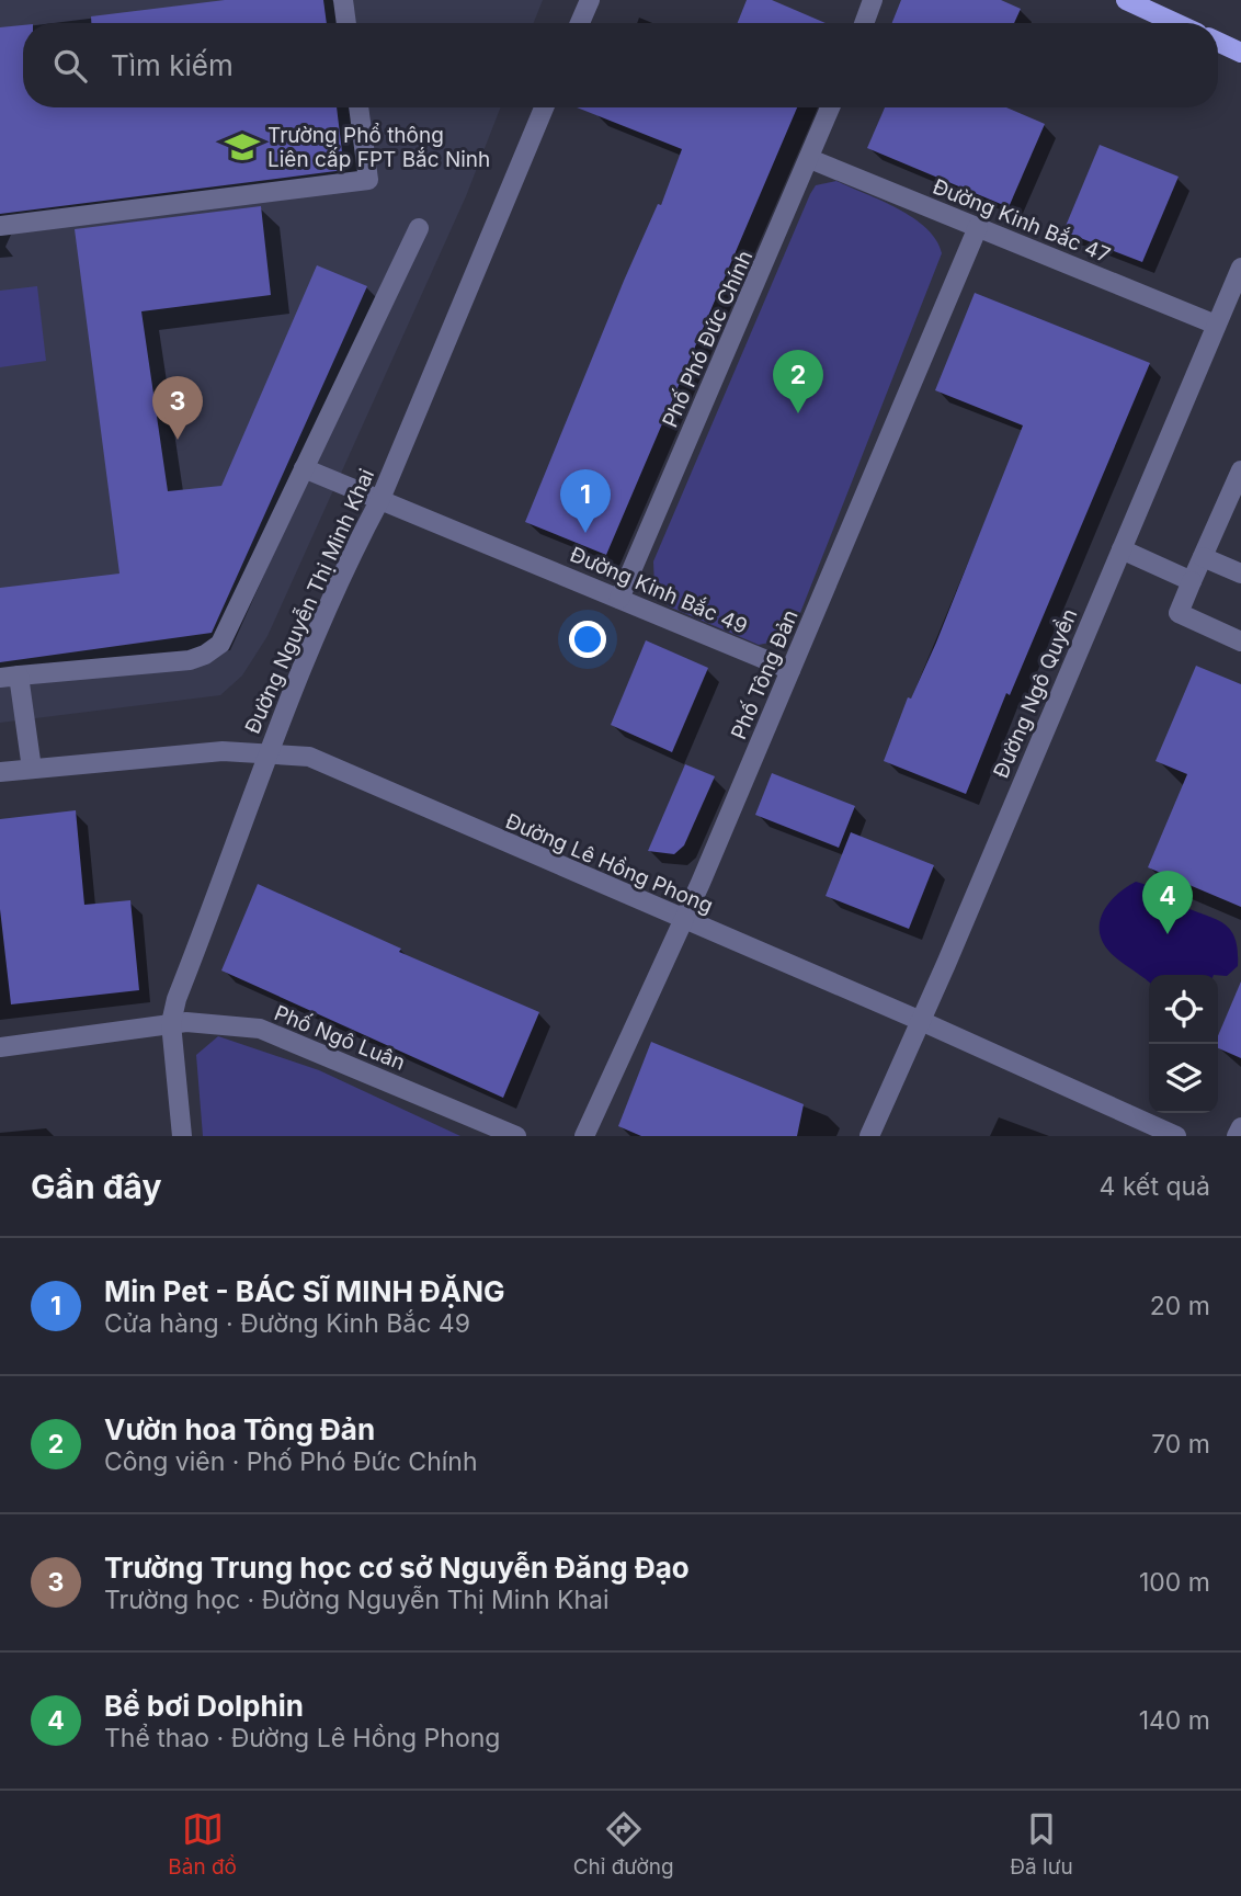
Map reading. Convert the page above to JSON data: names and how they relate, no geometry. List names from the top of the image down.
{
  "streets": {
    "street": [
      "Đường Kinh Bắc 47",
      "Phố Phó Đức Chính",
      "Đường Kinh Bắc 49",
      "Đường Nguyễn Thị Minh Khai",
      "Phố Tông Đản",
      "Đường Ngô Quyền",
      "Đường Lê Hồng Phong",
      "Phố Ngô Luân"
    ]
  },
  "crossings": [
    ["Đường Kinh Bắc 47", "Phố Phó Đức Chính"],
    ["Đường Kinh Bắc 47", "Phố Tông Đản"],
    ["Đường Kinh Bắc 47", "Đường Ngô Quyền"],
    ["Phố Phó Đức Chính", "Đường Kinh Bắc 49"],
    ["Đường Kinh Bắc 49", "Đường Nguyễn Thị Minh Khai"],
    ["Đường Kinh Bắc 49", "Phố Tông Đản"],
    ["Đường Nguyễn Thị Minh Khai", "Đường Lê Hồng Phong"],
    ["Đường Nguyễn Thị Minh Khai", "Phố Ngô Luân"],
    ["Phố Tông Đản", "Đường Lê Hồng Phong"],
    ["Đường Ngô Quyền", "Đường Lê Hồng Phong"]
  ],
  "places": {
    "school or university": ["Trường Phổ thông Liên cấp FPT Bắc Ninh"]
  },
  "page": {
    "search": "Tìm kiếm",
    "pins": [
      "2",
      "3",
      "1",
      "4"
    ],
    "heading": ["Gần đây", "4 kết quả"],
    "list": [
      {
        "mark": "1",
        "name": "Min Pet - BÁC SĨ MINH ĐẶNG",
        "note": "Cửa hàng · Đường Kinh Bắc 49",
        "value": "20 m"
      },
      {
        "mark": "2",
        "name": "Vườn hoa Tông Đản",
        "note": "Công viên · Phố Phó Đức Chính",
        "value": "70 m"
      },
      {
        "mark": "3",
        "name": "Trường Trung học cơ sở Nguyễn Đăng Đạo",
        "note": "Trường học · Đường Nguyễn Thị Minh Khai",
        "value": "100 m"
      },
      {
        "mark": "4",
        "name": "Bể bơi Dolphin",
        "note": "Thể thao · Đường Lê Hồng Phong",
        "value": "140 m"
      }
    ],
    "nav": ["Bản đồ", "Chỉ đường", "Đã lưu"]
  }
}
